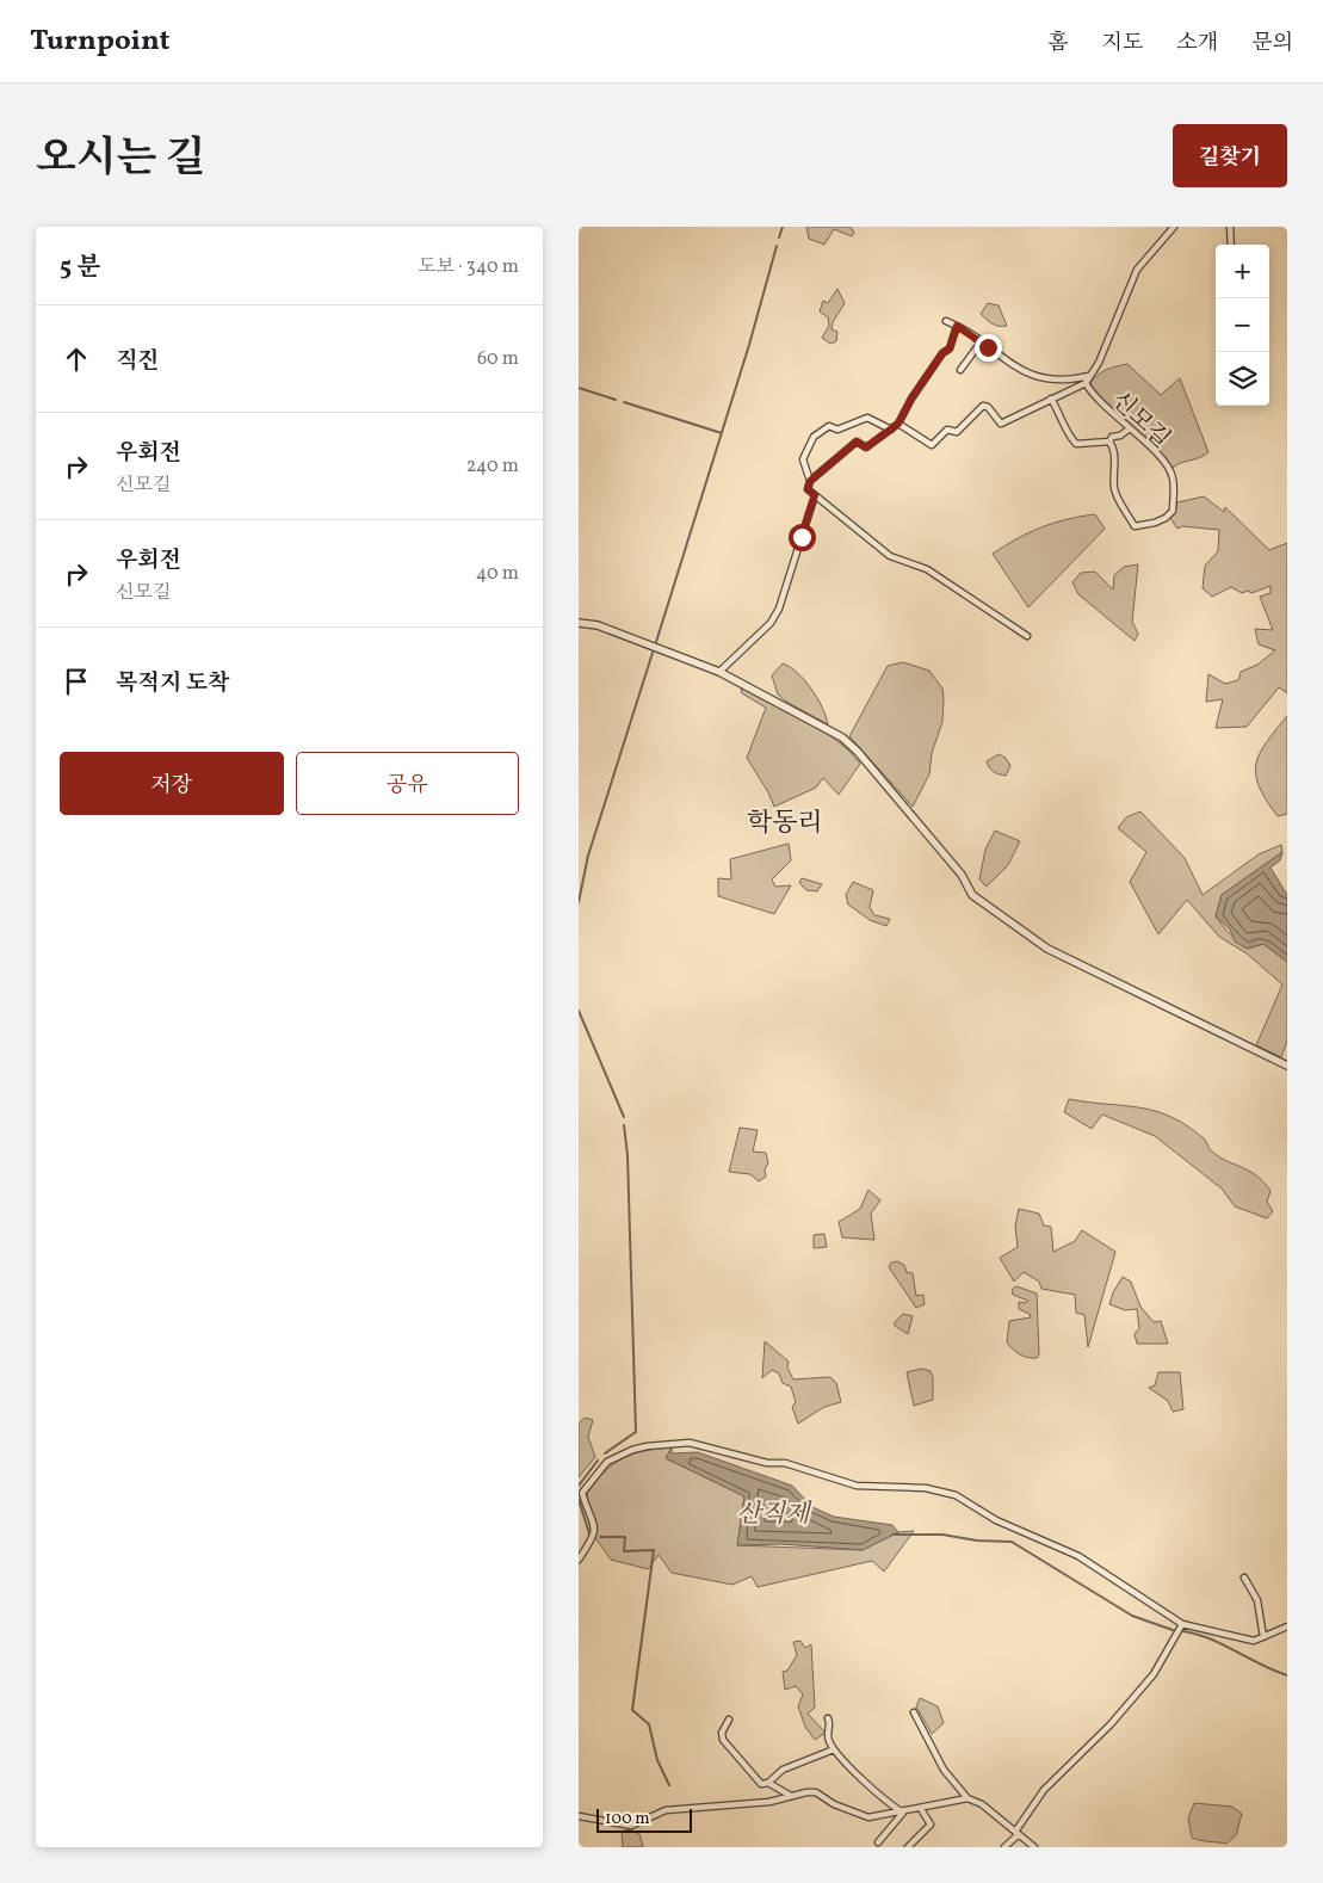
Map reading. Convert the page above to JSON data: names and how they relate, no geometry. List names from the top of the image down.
{
  "streets": {
    "street": ["신모길"]
  },
  "districts": ["학동리"],
  "water": ["산직제"],
  "scale_bar": "100 m",
  "page": {
    "header": "Turnpoint",
    "nav": [
      "홈",
      "지도",
      "소개",
      "문의"
    ],
    "title": "오시는 길",
    "buttons": [
      "길찾기",
      ["저장", "공유"]
    ],
    "heading": ["5 분", "도보 · 340 m"],
    "map_buttons": ["+", "−"],
    "list": [
      ["직진", "60 m"],
      ["우회전", "신모길", "240 m"],
      ["우회전", "신모길", "40 m"],
      "목적지 도착"
    ],
    "scale": "100 m"
  }
}
